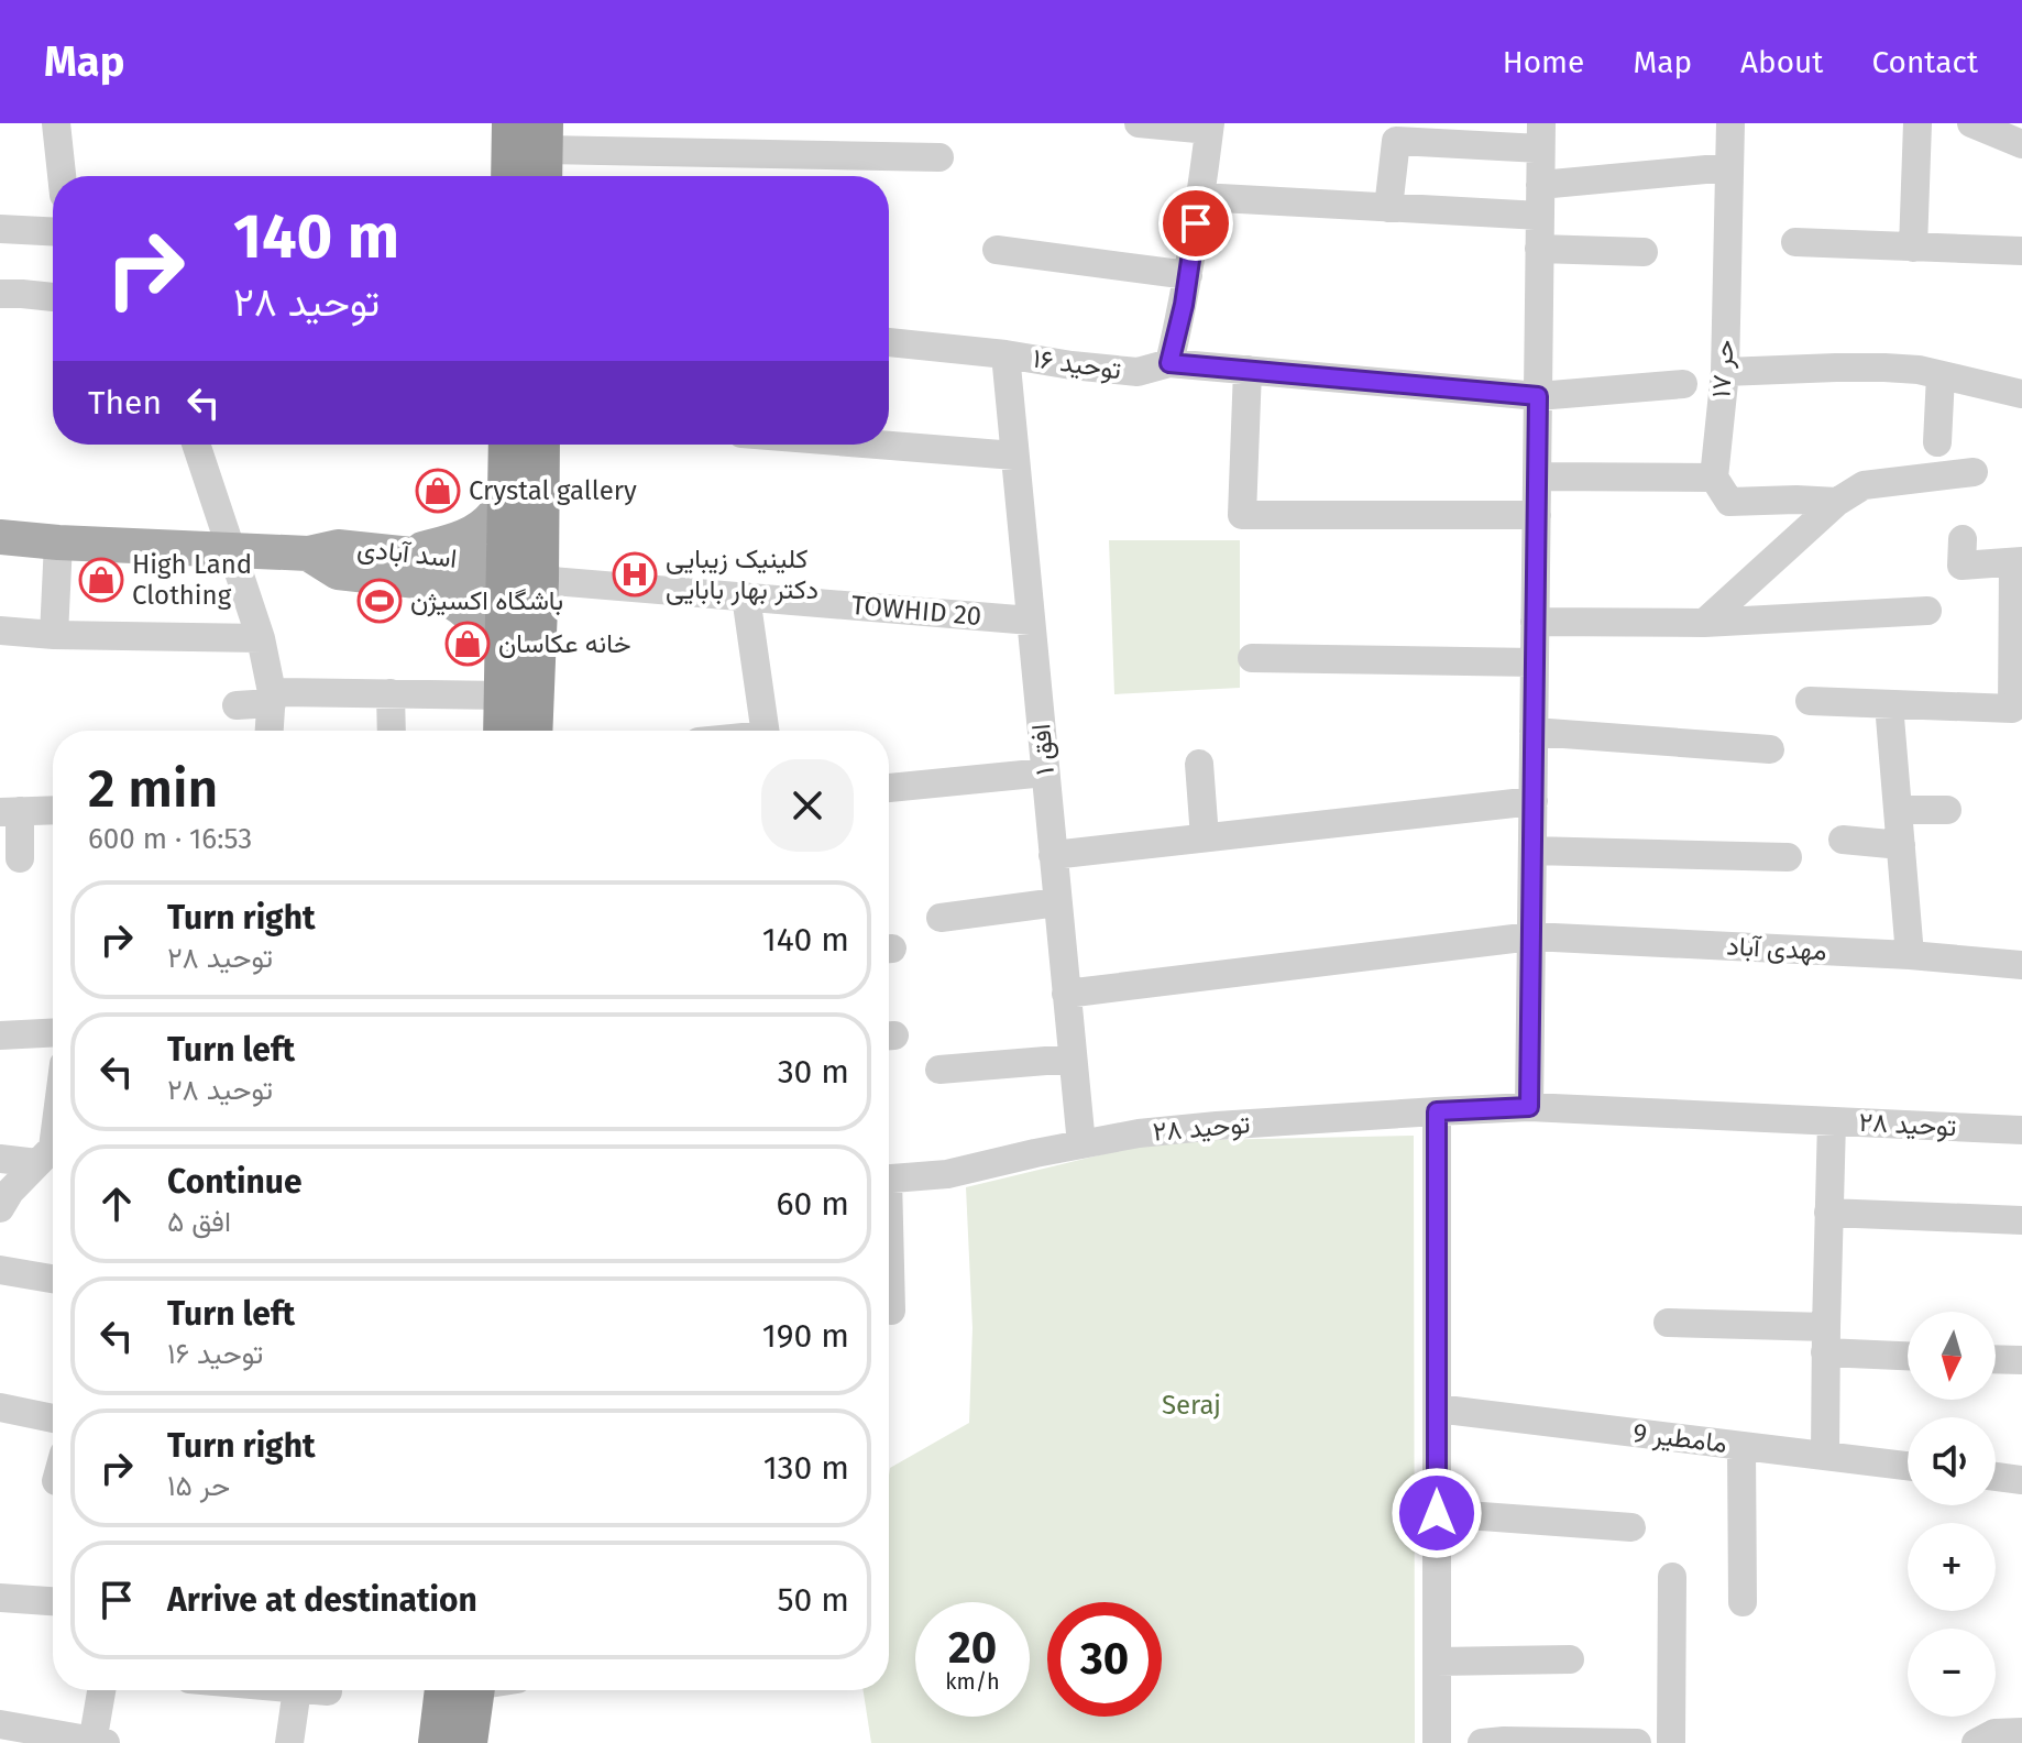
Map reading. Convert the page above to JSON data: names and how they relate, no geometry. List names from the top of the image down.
{
  "streets": {
    "main road": ["اسد آبادی"],
    "street": [
      "توحید ۱۶",
      "حر ۱۷",
      "TOWHID 20",
      "افق ۱",
      "مهدی آباد",
      "توحید ۲۸",
      "مامطیر 9"
    ]
  },
  "crossings": [
    ["توحید ۱۶", "افق ۱"],
    ["اسد آبادی", "TOWHID 20"],
    ["TOWHID 20", "افق ۱"],
    ["افق ۱", "مهدی آباد"],
    ["افق ۱", "توحید ۲۸"]
  ],
  "parks": ["Seraj"],
  "places": {
    "shop": ["Crystal gallery", "High Land Clothing", "خانه عکاسان"],
    "hospital": ["کلینیک زیبایی دکتر بهار بابایی"],
    "sports": ["باشگاه اکسیژن"]
  },
  "north": "bottom",
  "page": {
    "header": "Map",
    "nav": [
      "Home",
      "Map",
      "About",
      "Contact"
    ],
    "turn": ["140 m", "توحید ۲۸"],
    "then": "Then",
    "heading": ["2 min", "600 m · 16:53"],
    "list": [
      {
        "name": "Turn right",
        "note": "توحید ۲۸",
        "value": "140 m"
      },
      {
        "name": "Turn left",
        "note": "توحید ۲۸",
        "value": "30 m"
      },
      {
        "name": "Continue",
        "note": "افق ۵",
        "value": "60 m"
      },
      {
        "name": "Turn left",
        "note": "توحید ۱۶",
        "value": "190 m"
      },
      {
        "name": "Turn right",
        "note": "حر ۱۵",
        "value": "130 m"
      },
      {
        "name": "Arrive at destination",
        "value": "50 m"
      }
    ],
    "map_buttons": ["+", "−"],
    "speed": "20 km/h",
    "limit": "30"
  }
}
